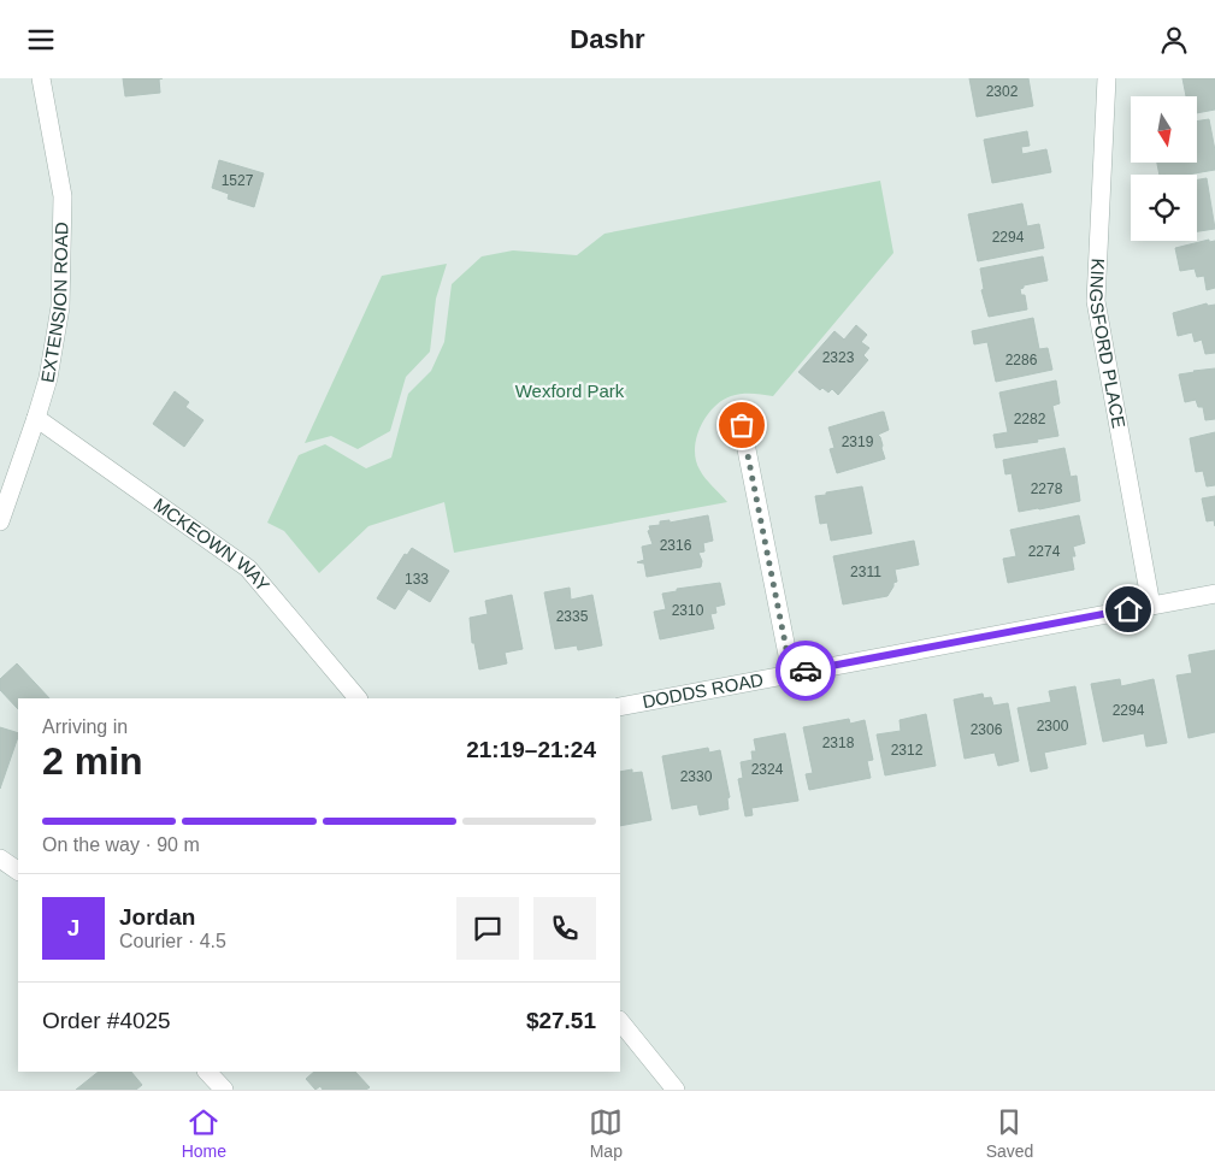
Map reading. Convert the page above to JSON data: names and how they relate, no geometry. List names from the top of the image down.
{
  "streets": {
    "street": [
      "EXTENSION ROAD",
      "KINGSFORD PLACE",
      "MCKEOWN WAY",
      "DODDS ROAD"
    ]
  },
  "crossings": [
    ["EXTENSION ROAD", "MCKEOWN WAY"],
    ["KINGSFORD PLACE", "DODDS ROAD"]
  ],
  "parks": ["Wexford Park"],
  "house_numbers": [
    "2302",
    "1527",
    "2294",
    "2323",
    "2286",
    "2282",
    "2319",
    "2278",
    "2316",
    "2274",
    "2311",
    "133",
    "2310",
    "2335",
    "2294",
    "2300",
    "2306",
    "2318",
    "2312",
    "2324",
    "2330"
  ],
  "north": "bottom",
  "page": {
    "header": "Dashr",
    "heading": ["2 min", "Arriving in", "21:19–21:24"],
    "panel": [
      "Jordan",
      "Courier · 4.5",
      "Order #4025",
      "$27.51"
    ],
    "bar": "On the way · 90 m",
    "round": "J",
    "tabs": ["Home", "Map", "Saved"]
  }
}
